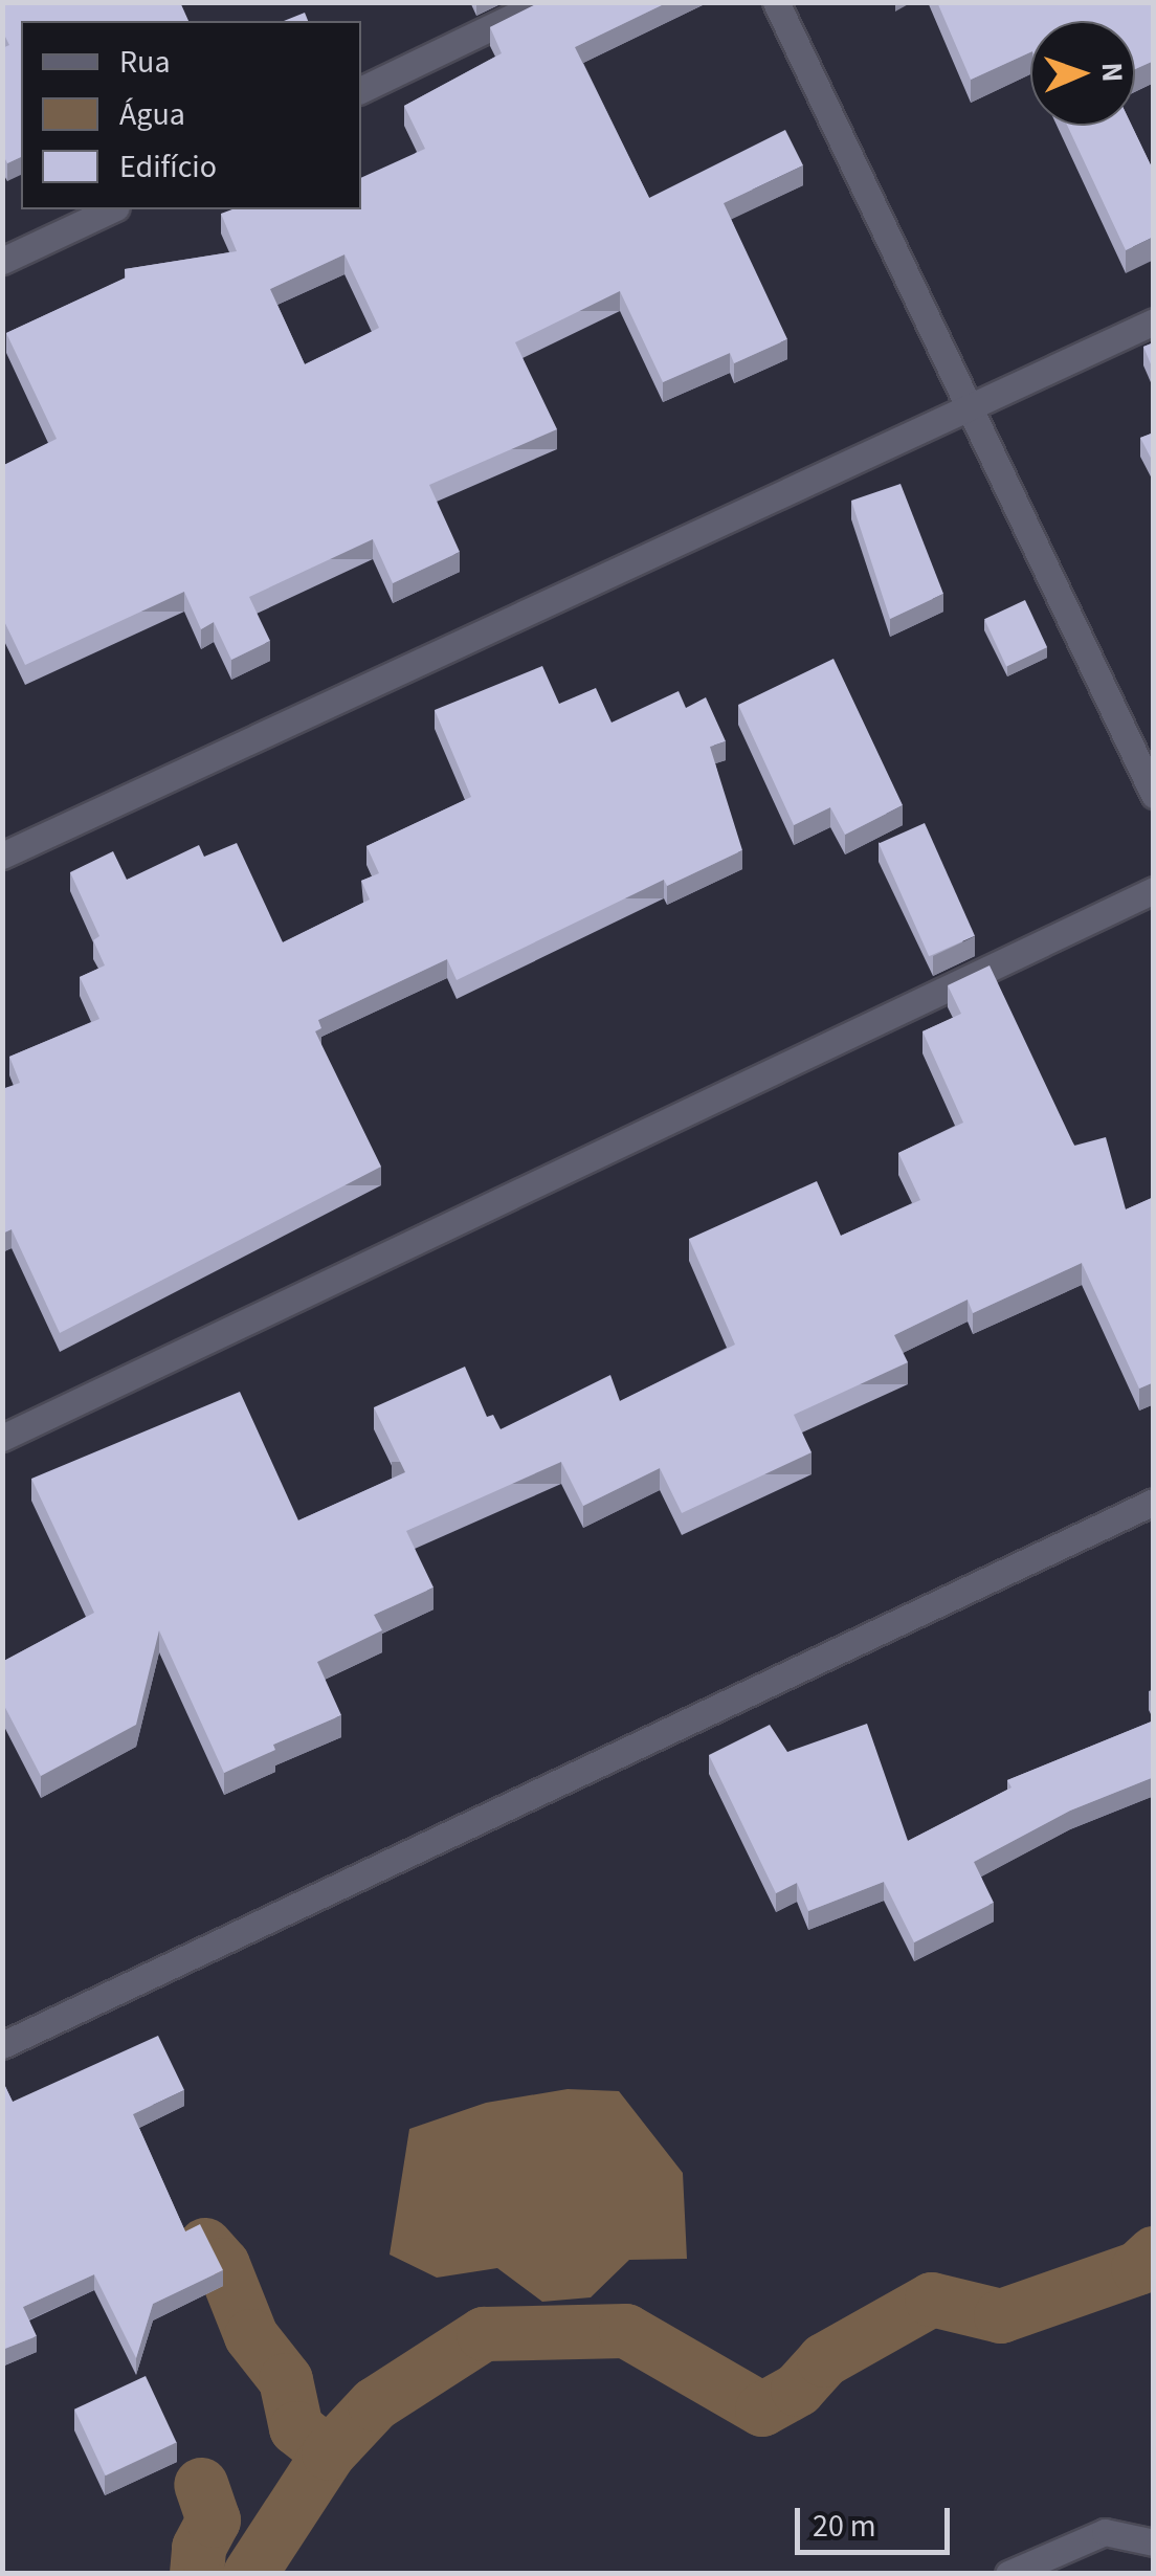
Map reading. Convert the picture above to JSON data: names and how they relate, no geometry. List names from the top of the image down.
{
  "legend": ["Rua", "Água", "Edifício"],
  "scale_bar": "20 m",
  "north": "right"
}
